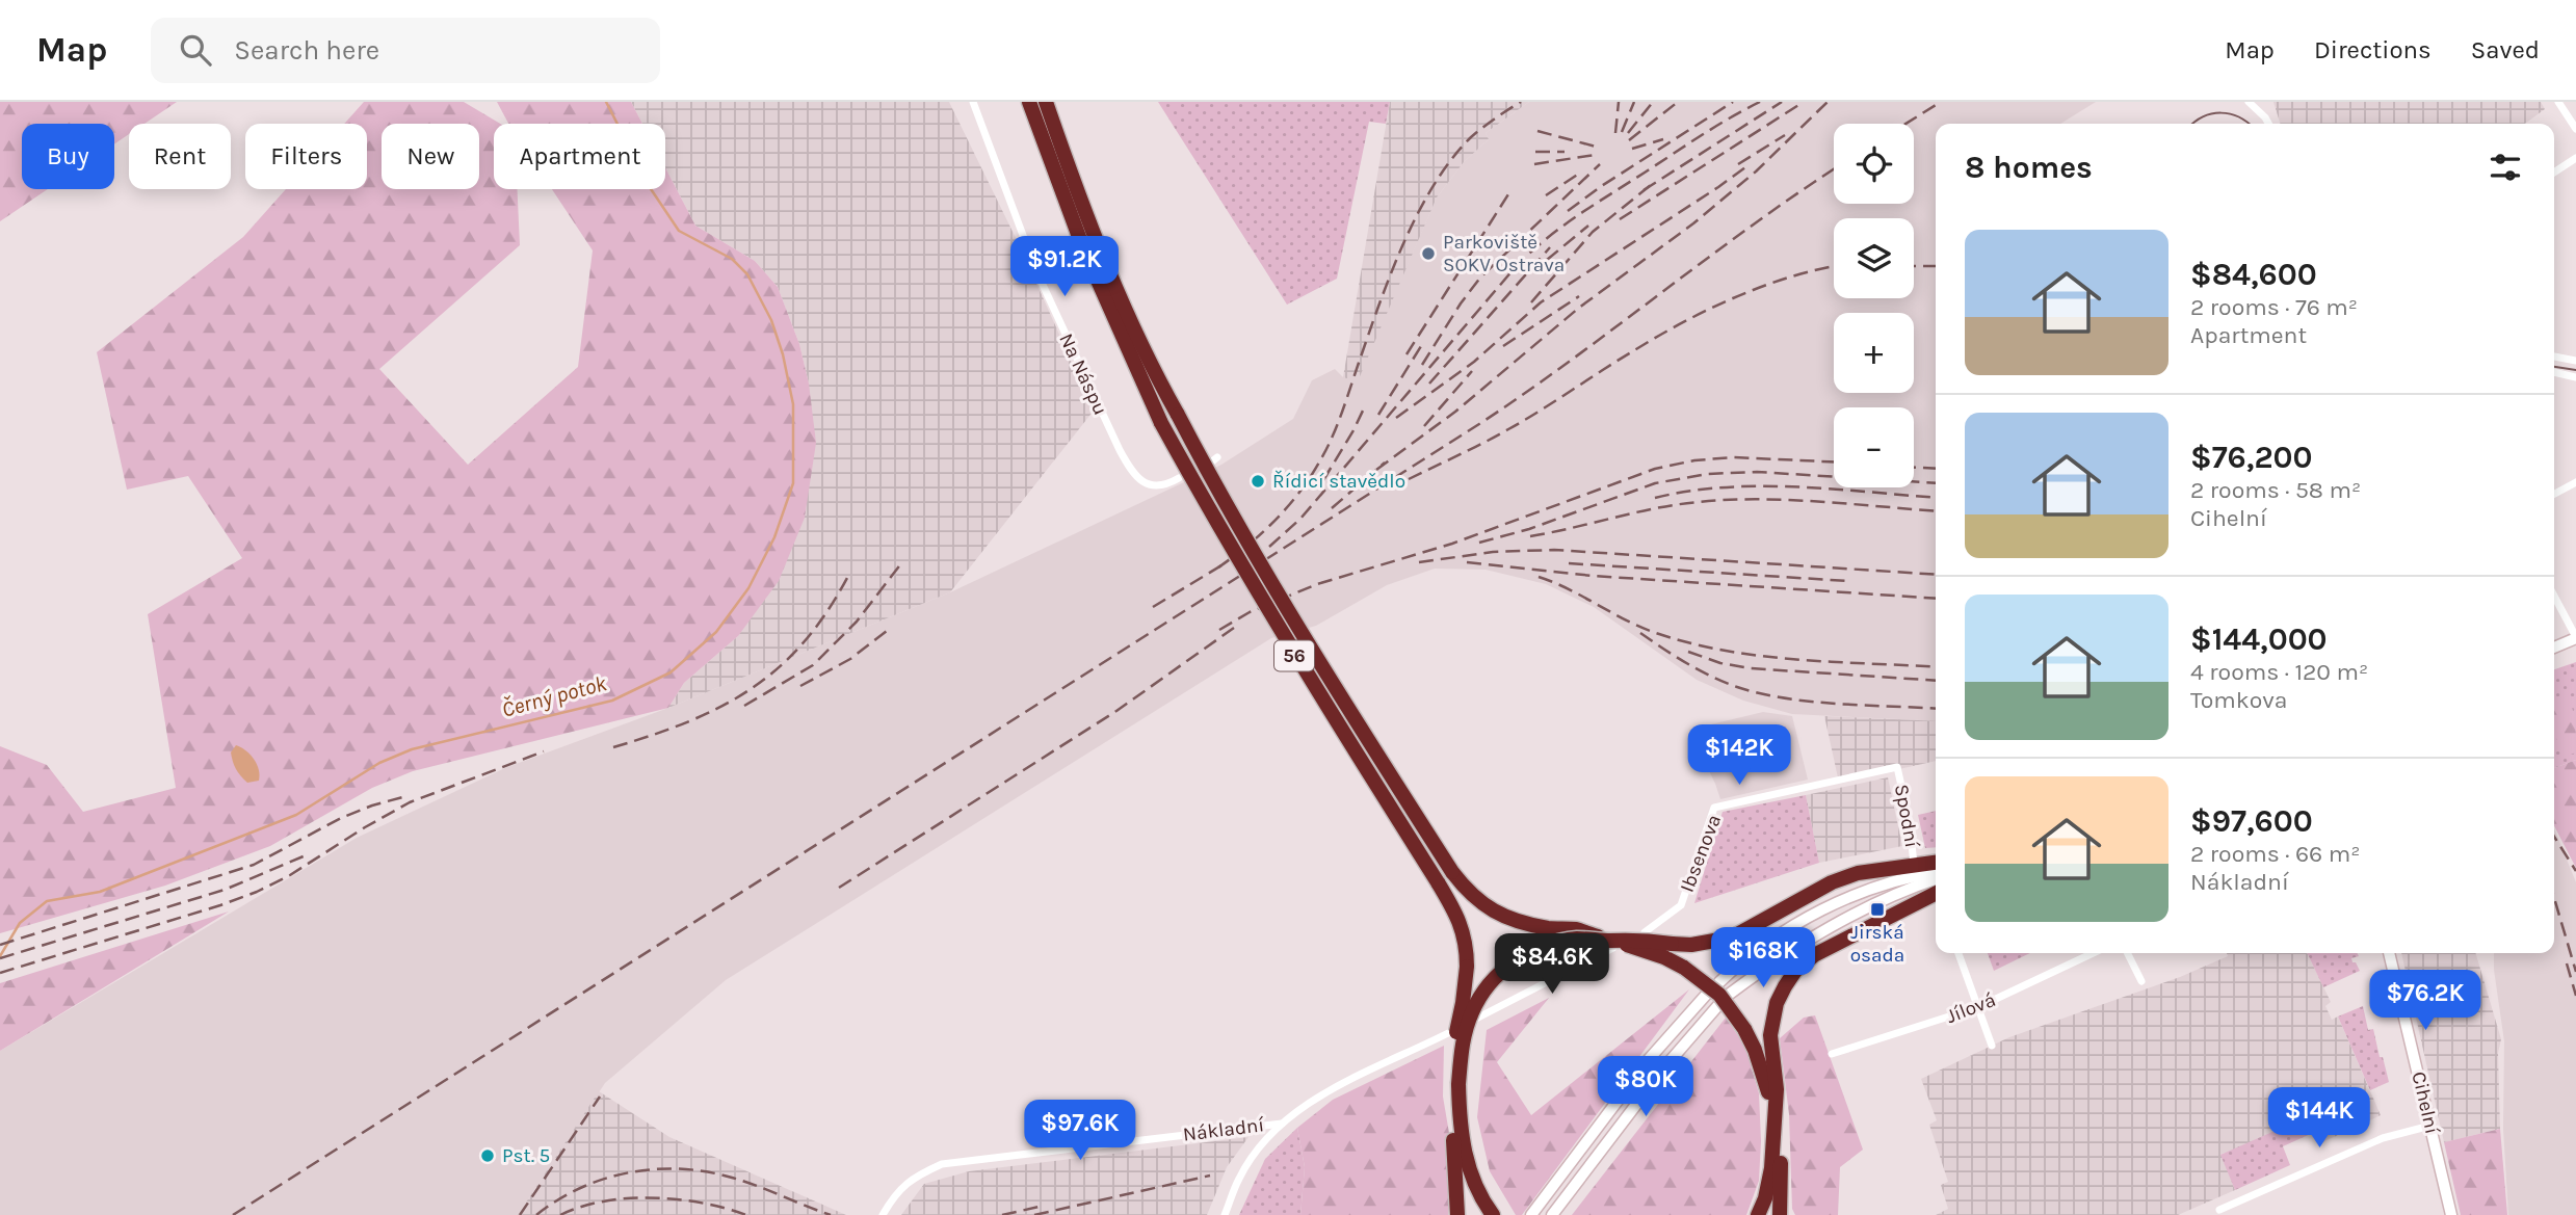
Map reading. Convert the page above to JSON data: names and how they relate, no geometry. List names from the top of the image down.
{
  "streets": {
    "highway": ["56"],
    "main road": ["Cihelní"],
    "street": [
      "Na Náspu",
      "Spodní",
      "Ibsenova",
      "Jílová",
      "Nákladní"
    ]
  },
  "crossings": [
    ["Spodní", "Ibsenova"]
  ],
  "water": ["Černý potok"],
  "places": {
    "other": ["Parkoviště SOKV Ostrava", "Řídicí stavědlo", "Pst. 5"],
    "transit": ["Jirská osada"]
  },
  "page": {
    "header": "Map",
    "search": "Search here",
    "nav": ["Map", "Directions", "Saved"],
    "map_buttons": ["+", "−"],
    "chip": [
      "Buy",
      "Rent",
      "Filters",
      "New",
      "Apartment"
    ],
    "heading": "8 homes",
    "list": [
      {
        "name": "$84,600",
        "note": "2 rooms · 76 m² · Apartment"
      },
      {
        "name": "$76,200",
        "note": "2 rooms · 58 m² · Cihelní"
      },
      {
        "name": "$144,000",
        "note": "4 rooms · 120 m² · Tomkova"
      },
      {
        "name": "$97,600",
        "note": "2 rooms · 66 m² · Nákladní"
      }
    ],
    "price": [
      "$91.2K",
      "$142K",
      "$168K",
      "$84.6K",
      "$76.2K",
      "$80K",
      "$144K",
      "$97.6K"
    ]
  }
}
